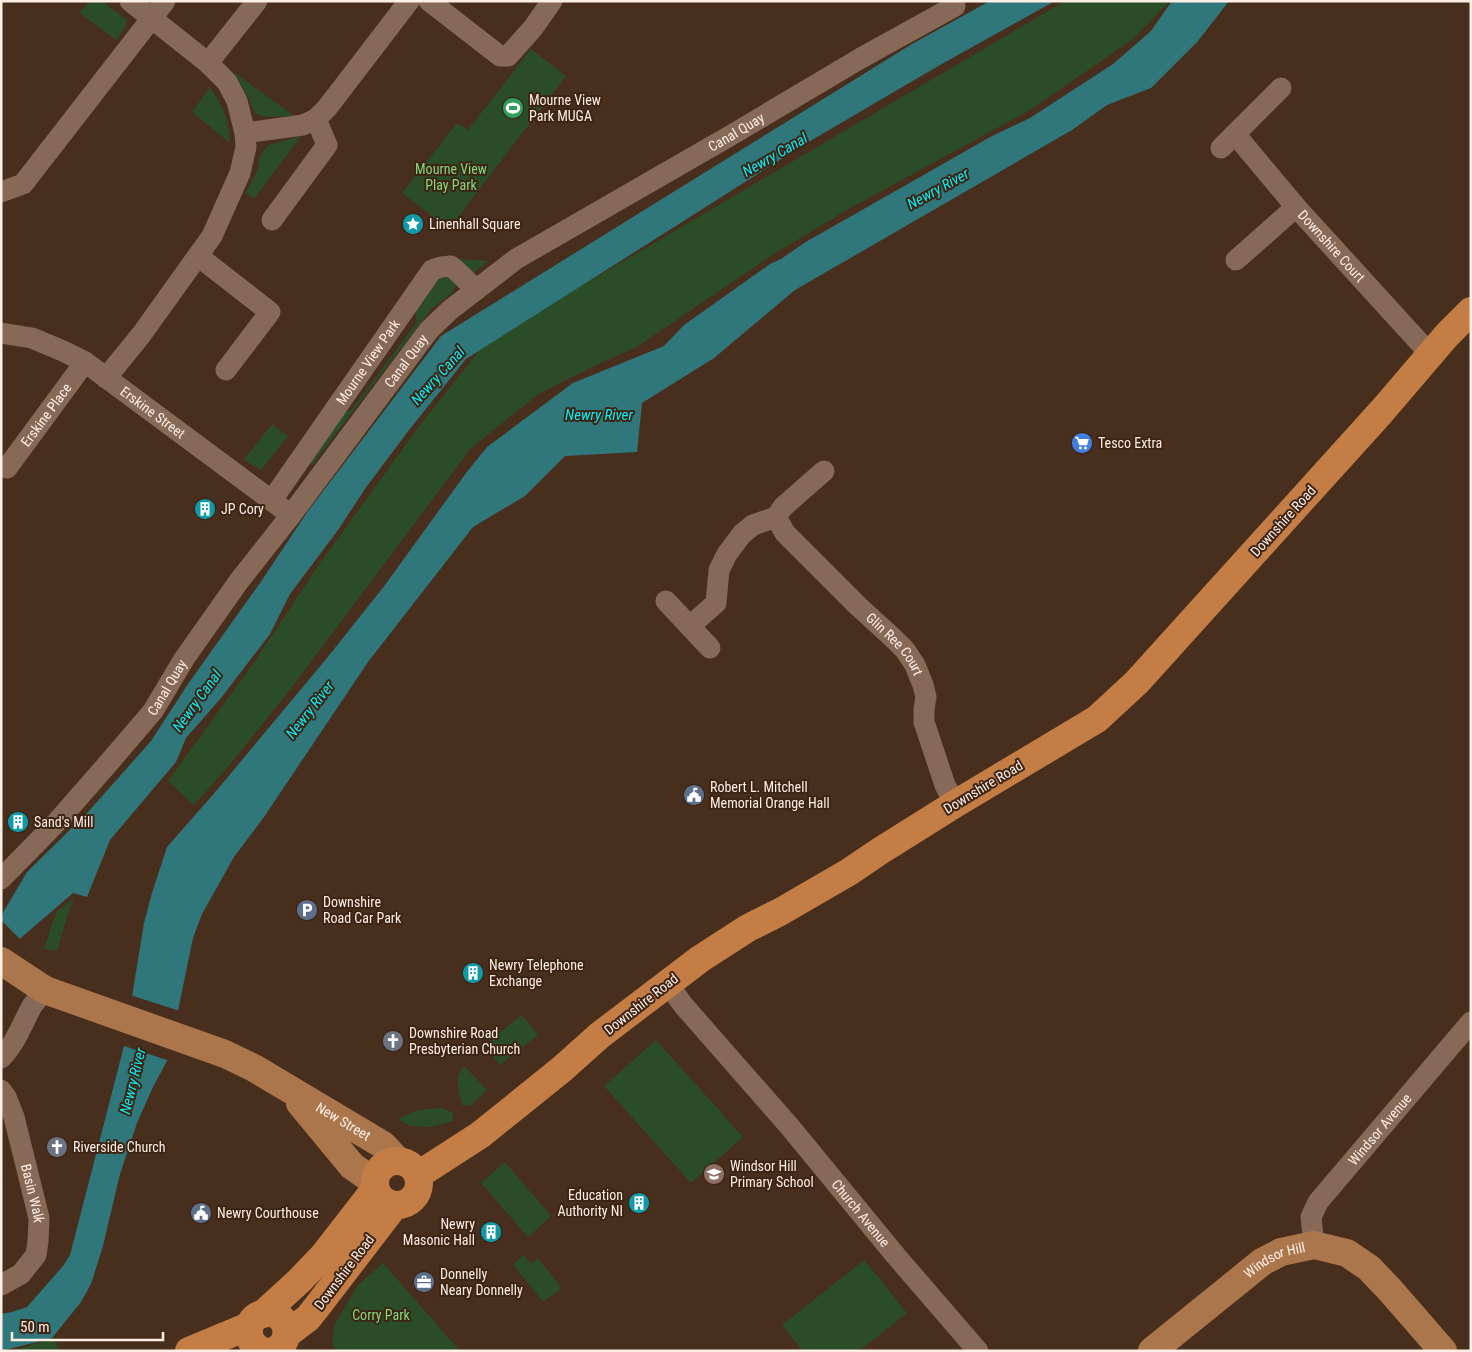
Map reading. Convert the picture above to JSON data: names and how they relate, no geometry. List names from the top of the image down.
{
  "streets": {
    "highway": ["Downshire Road"],
    "main road": ["New Street", "Windsor Hill"],
    "street": [
      "Canal Quay",
      "Downshire Court",
      "Mourne View Park",
      "Erskine Street",
      "Erskine Place",
      "Glin Ree Court",
      "Windsor Avenue",
      "Basin Walk",
      "Church Avenue"
    ]
  },
  "crossings": [
    ["Canal Quay", "Mourne View Park"],
    ["Canal Quay", "Erskine Street"],
    ["Downshire Court", "Downshire Road"],
    ["Mourne View Park", "Erskine Street"],
    ["Erskine Street", "Erskine Place"],
    ["Downshire Road", "Glin Ree Court"],
    ["Downshire Road", "New Street"],
    ["Downshire Road", "Church Avenue"],
    ["Windsor Avenue", "Windsor Hill"]
  ],
  "water": ["Newry Canal", "Newry River"],
  "parks": ["Mourne View Play Park", "Corry Park"],
  "places": {
    "sports": ["Mourne View Park MUGA"],
    "place": ["Linenhall Square"],
    "supermarket": ["Tesco Extra"],
    "building": [
      "JP Cory",
      "Sand's Mill",
      "Newry Telephone Exchange",
      "Education Authority NI",
      "Newry Masonic Hall"
    ],
    "public building": ["Robert L. Mitchell Memorial Orange Hall", "Newry Courthouse"],
    "parking": ["Downshire Road Car Park"],
    "church": ["Downshire Road Presbyterian Church", "Riverside Church"],
    "school or university": ["Windsor Hill Primary School"],
    "office": ["Donnelly Neary Donnelly"]
  },
  "scale_bar": "50 m"
}
